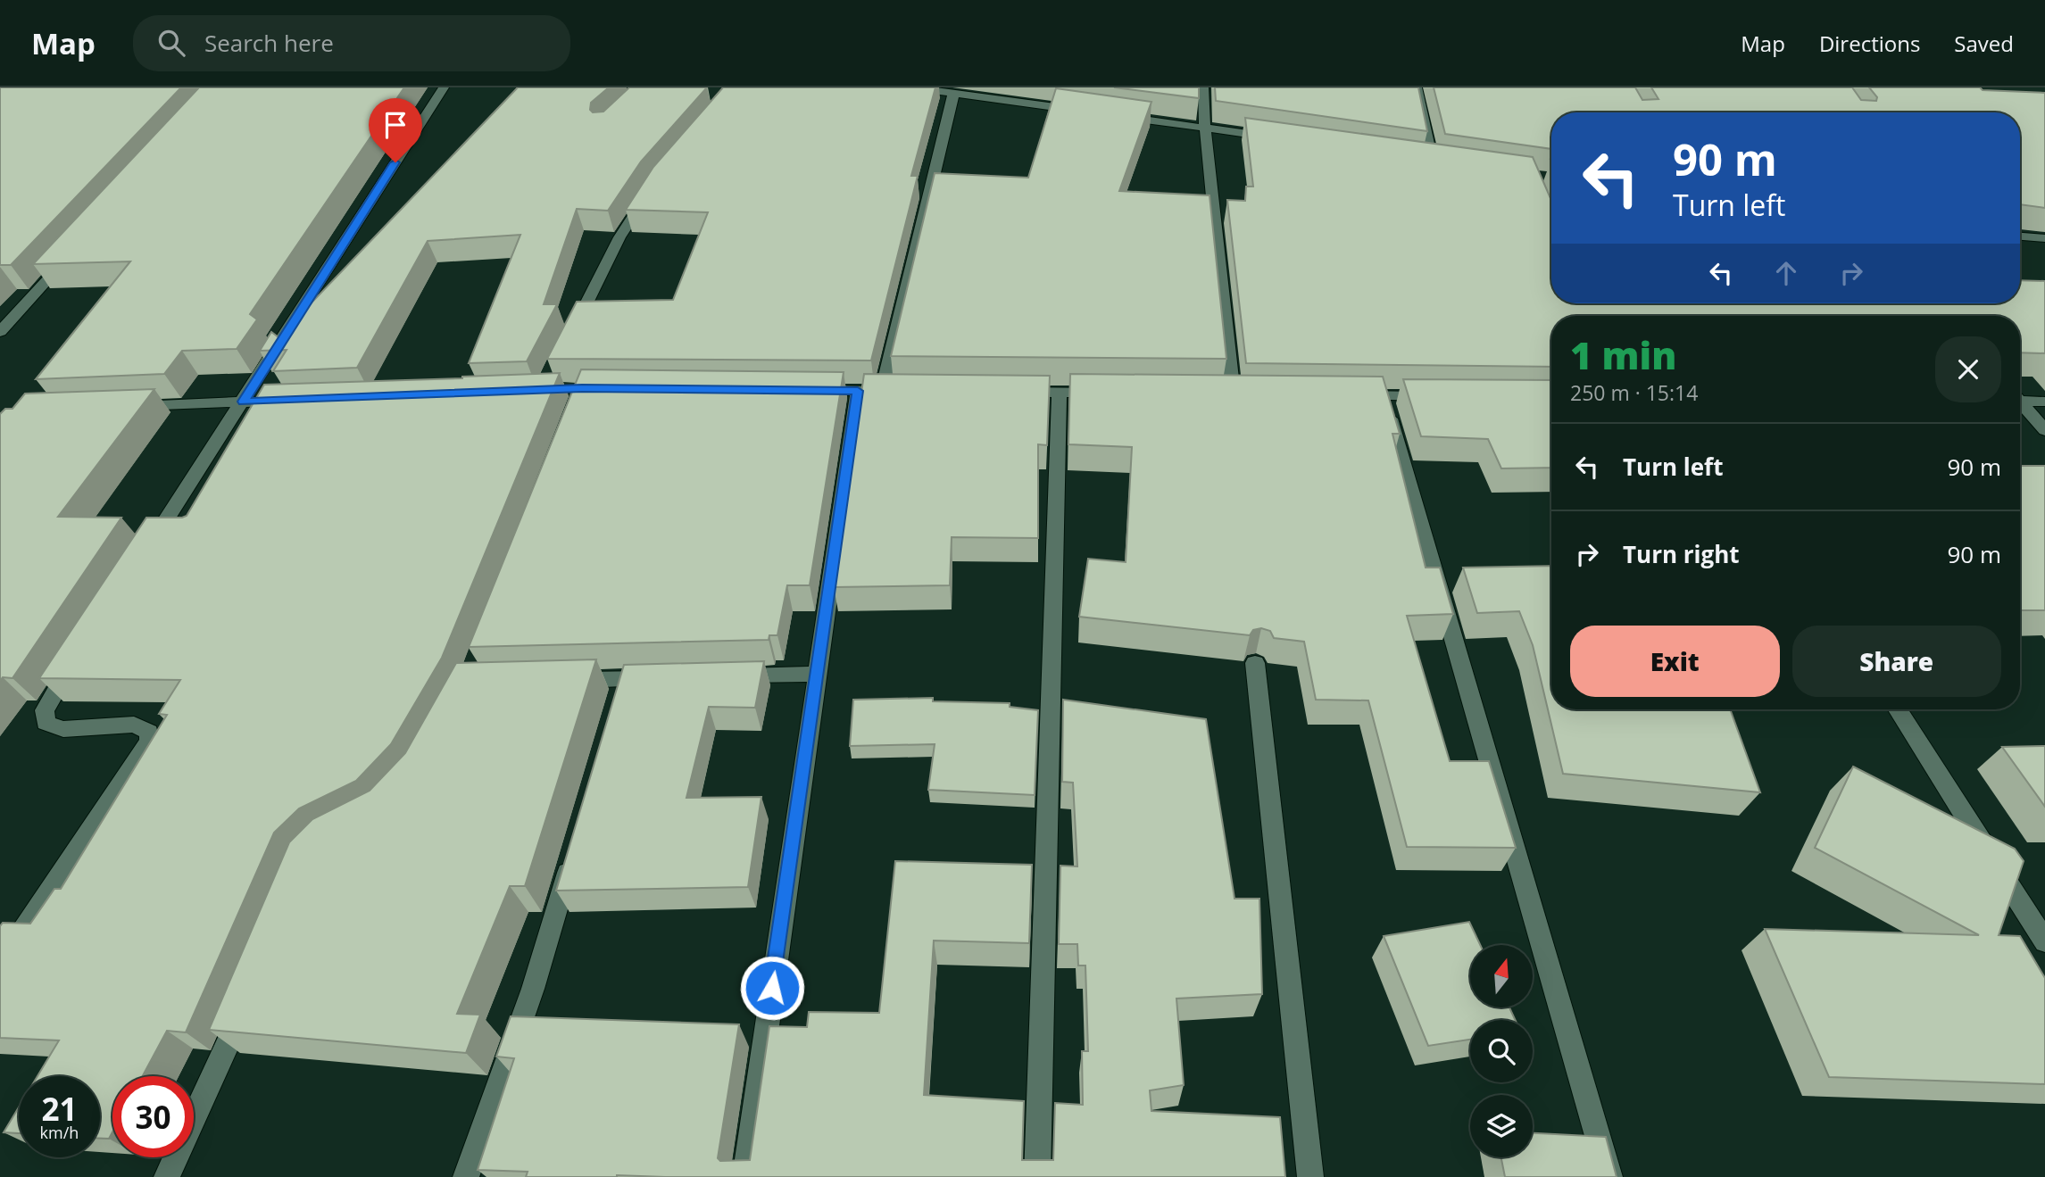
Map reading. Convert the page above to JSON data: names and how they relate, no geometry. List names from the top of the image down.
{
  "north": "top",
  "page": {
    "header": "Map",
    "search": "Search here",
    "nav": ["Map", "Directions", "Saved"],
    "turn": ["90 m", "Turn left"],
    "heading": ["1 min", "250 m · 15:14"],
    "list": [
      {
        "name": "Turn left",
        "value": "90 m"
      },
      {
        "name": "Turn right",
        "value": "90 m"
      }
    ],
    "buttons": ["Exit", "Share"],
    "speed": "21 km/h",
    "limit": "30"
  }
}
